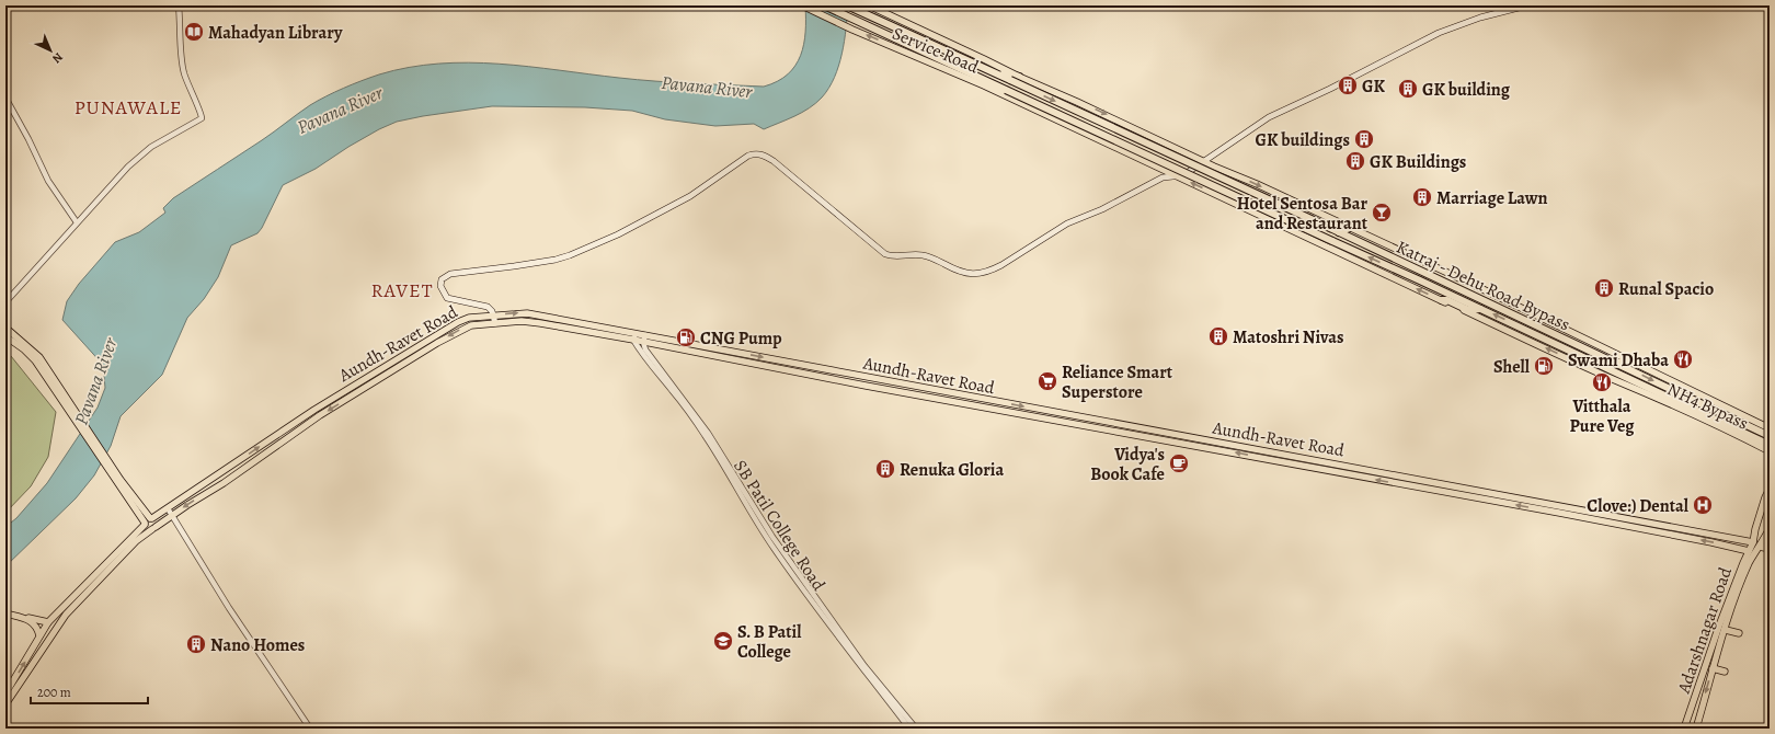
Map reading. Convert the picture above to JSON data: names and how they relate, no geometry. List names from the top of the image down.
{
  "streets": {
    "highway": ["Katraj - Dehu Road Bypass"],
    "main road": [
      "Service Road",
      "Aundh-Ravet Road",
      "NH4 Bypass",
      "Adarshnagar Road"
    ],
    "street": ["SB Patil College Road"]
  },
  "crossings": [
    ["Service Road", "NH4 Bypass"],
    ["Katraj - Dehu Road Bypass", "NH4 Bypass"],
    ["Aundh-Ravet Road", "SB Patil College Road"],
    ["Aundh-Ravet Road", "Adarshnagar Road"]
  ],
  "one_way": ["NH4 Bypass"],
  "districts": ["PUNAWALE", "RAVET"],
  "water": ["Pavana River"],
  "places": {
    "library": ["Mahadyan Library"],
    "building": [
      "GK",
      "GK building",
      "GK buildings",
      "GK Buildings",
      "Marriage Lawn",
      "Runal Spacio",
      "Matoshri Nivas",
      "Renuka Gloria",
      "Nano Homes"
    ],
    "bar": ["Hotel Sentosa Bar and Restaurant"],
    "fuel station": ["CNG Pump", "Shell"],
    "restaurant": ["Swami Dhaba", "Vitthala Pure Veg"],
    "supermarket": ["Reliance Smart Superstore"],
    "cafe": ["Vidya's Book Cafe"],
    "hospital": ["Clove:) Dental"],
    "school or university": ["S. B Patil College"]
  },
  "scale_bar": "200 m",
  "north": "bottom right"
}
